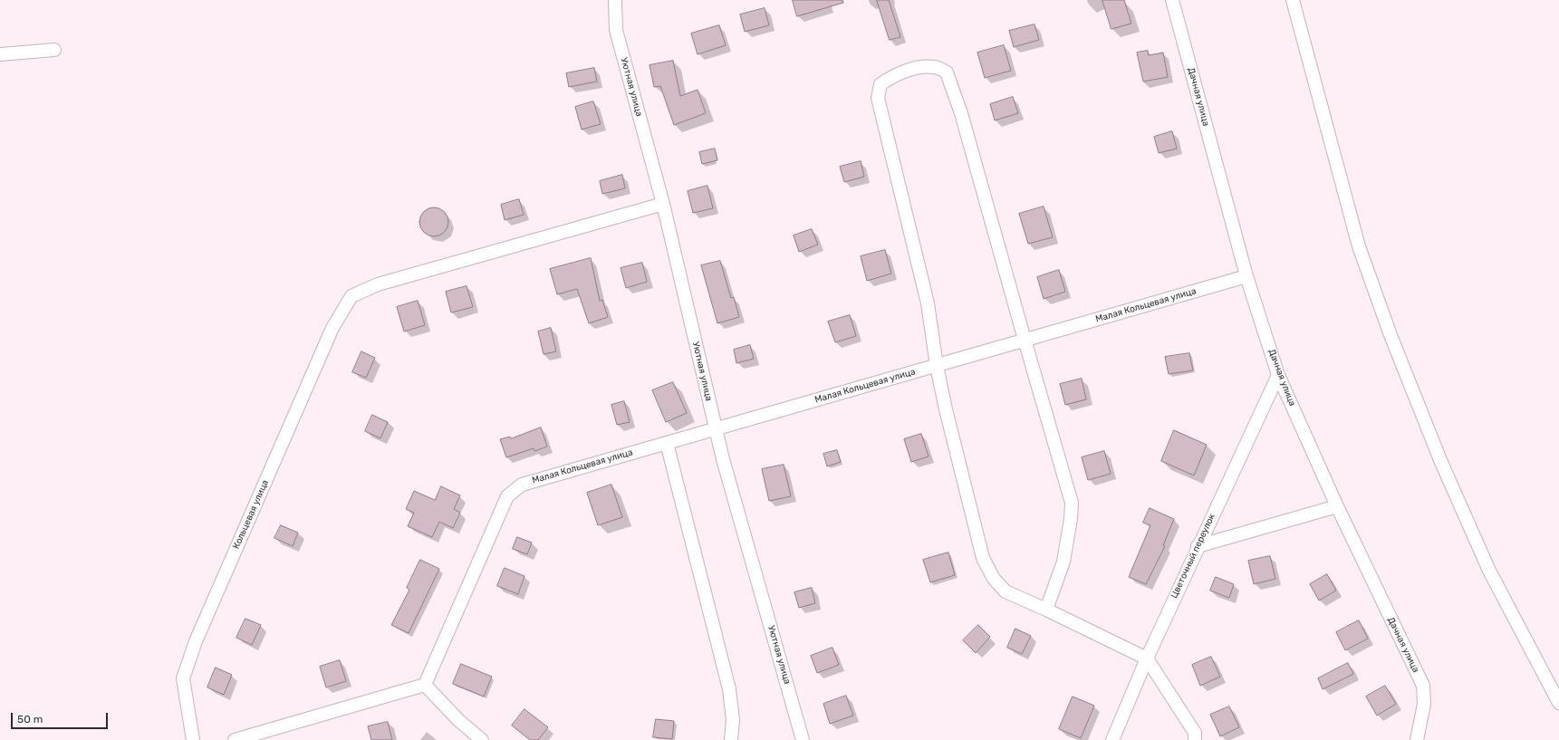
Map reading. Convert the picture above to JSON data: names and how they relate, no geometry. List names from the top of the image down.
{
  "streets": {
    "street": [
      "Уютная улица",
      "Дачная улица",
      "Малая Кольцевая улица",
      "Кольцевая улица",
      "Цветочный переулок"
    ]
  },
  "crossings": [
    ["Уютная улица", "Малая Кольцевая улица"],
    ["Уютная улица", "Кольцевая улица"],
    ["Дачная улица", "Малая Кольцевая улица"],
    ["Дачная улица", "Цветочный переулок"]
  ],
  "scale_bar": "50 m"
}
